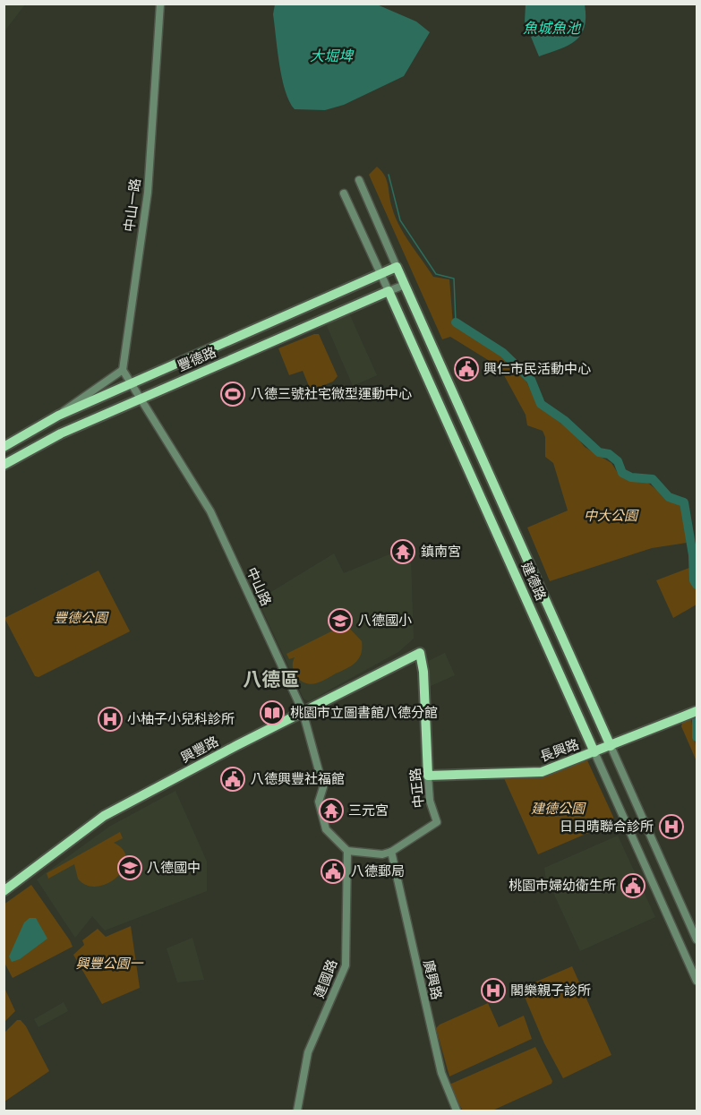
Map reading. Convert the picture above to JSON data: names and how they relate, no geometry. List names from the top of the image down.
{
  "streets": {
    "main road": [
      "豐德路",
      "建德路",
      "興豐路",
      "長興路",
      "中正路"
    ],
    "street": [
      "中山一路",
      "中山路",
      "建國路",
      "廣興路"
    ]
  },
  "crossings": [
    ["豐德路", "建德路"],
    ["豐德路", "中山路"],
    ["建德路", "長興路"],
    ["中山路", "興豐路"],
    ["中山路", "建國路"],
    ["興豐路", "中正路"],
    ["長興路", "中正路"],
    ["中正路", "廣興路"]
  ],
  "districts": ["八德區"],
  "water": ["魚城魚池", "大堀埤"],
  "parks": [
    "中大公園",
    "豐德公園",
    "建德公園",
    "興豐公園一"
  ],
  "places": {
    "public building": [
      "興仁市民活動中心",
      "八德興豐社福館",
      "八德郵局",
      "桃園市婦幼衛生所"
    ],
    "sports": ["八德三號社宅微型運動中心"],
    "temple": ["鎮南宮", "三元宮"],
    "school or university": ["八德國小", "八德國中"],
    "library": ["桃園市立圖書館八德分館"],
    "hospital": ["小柚子小兒科診所", "日日晴聯合診所", "閣樂親子診所"]
  }
}
